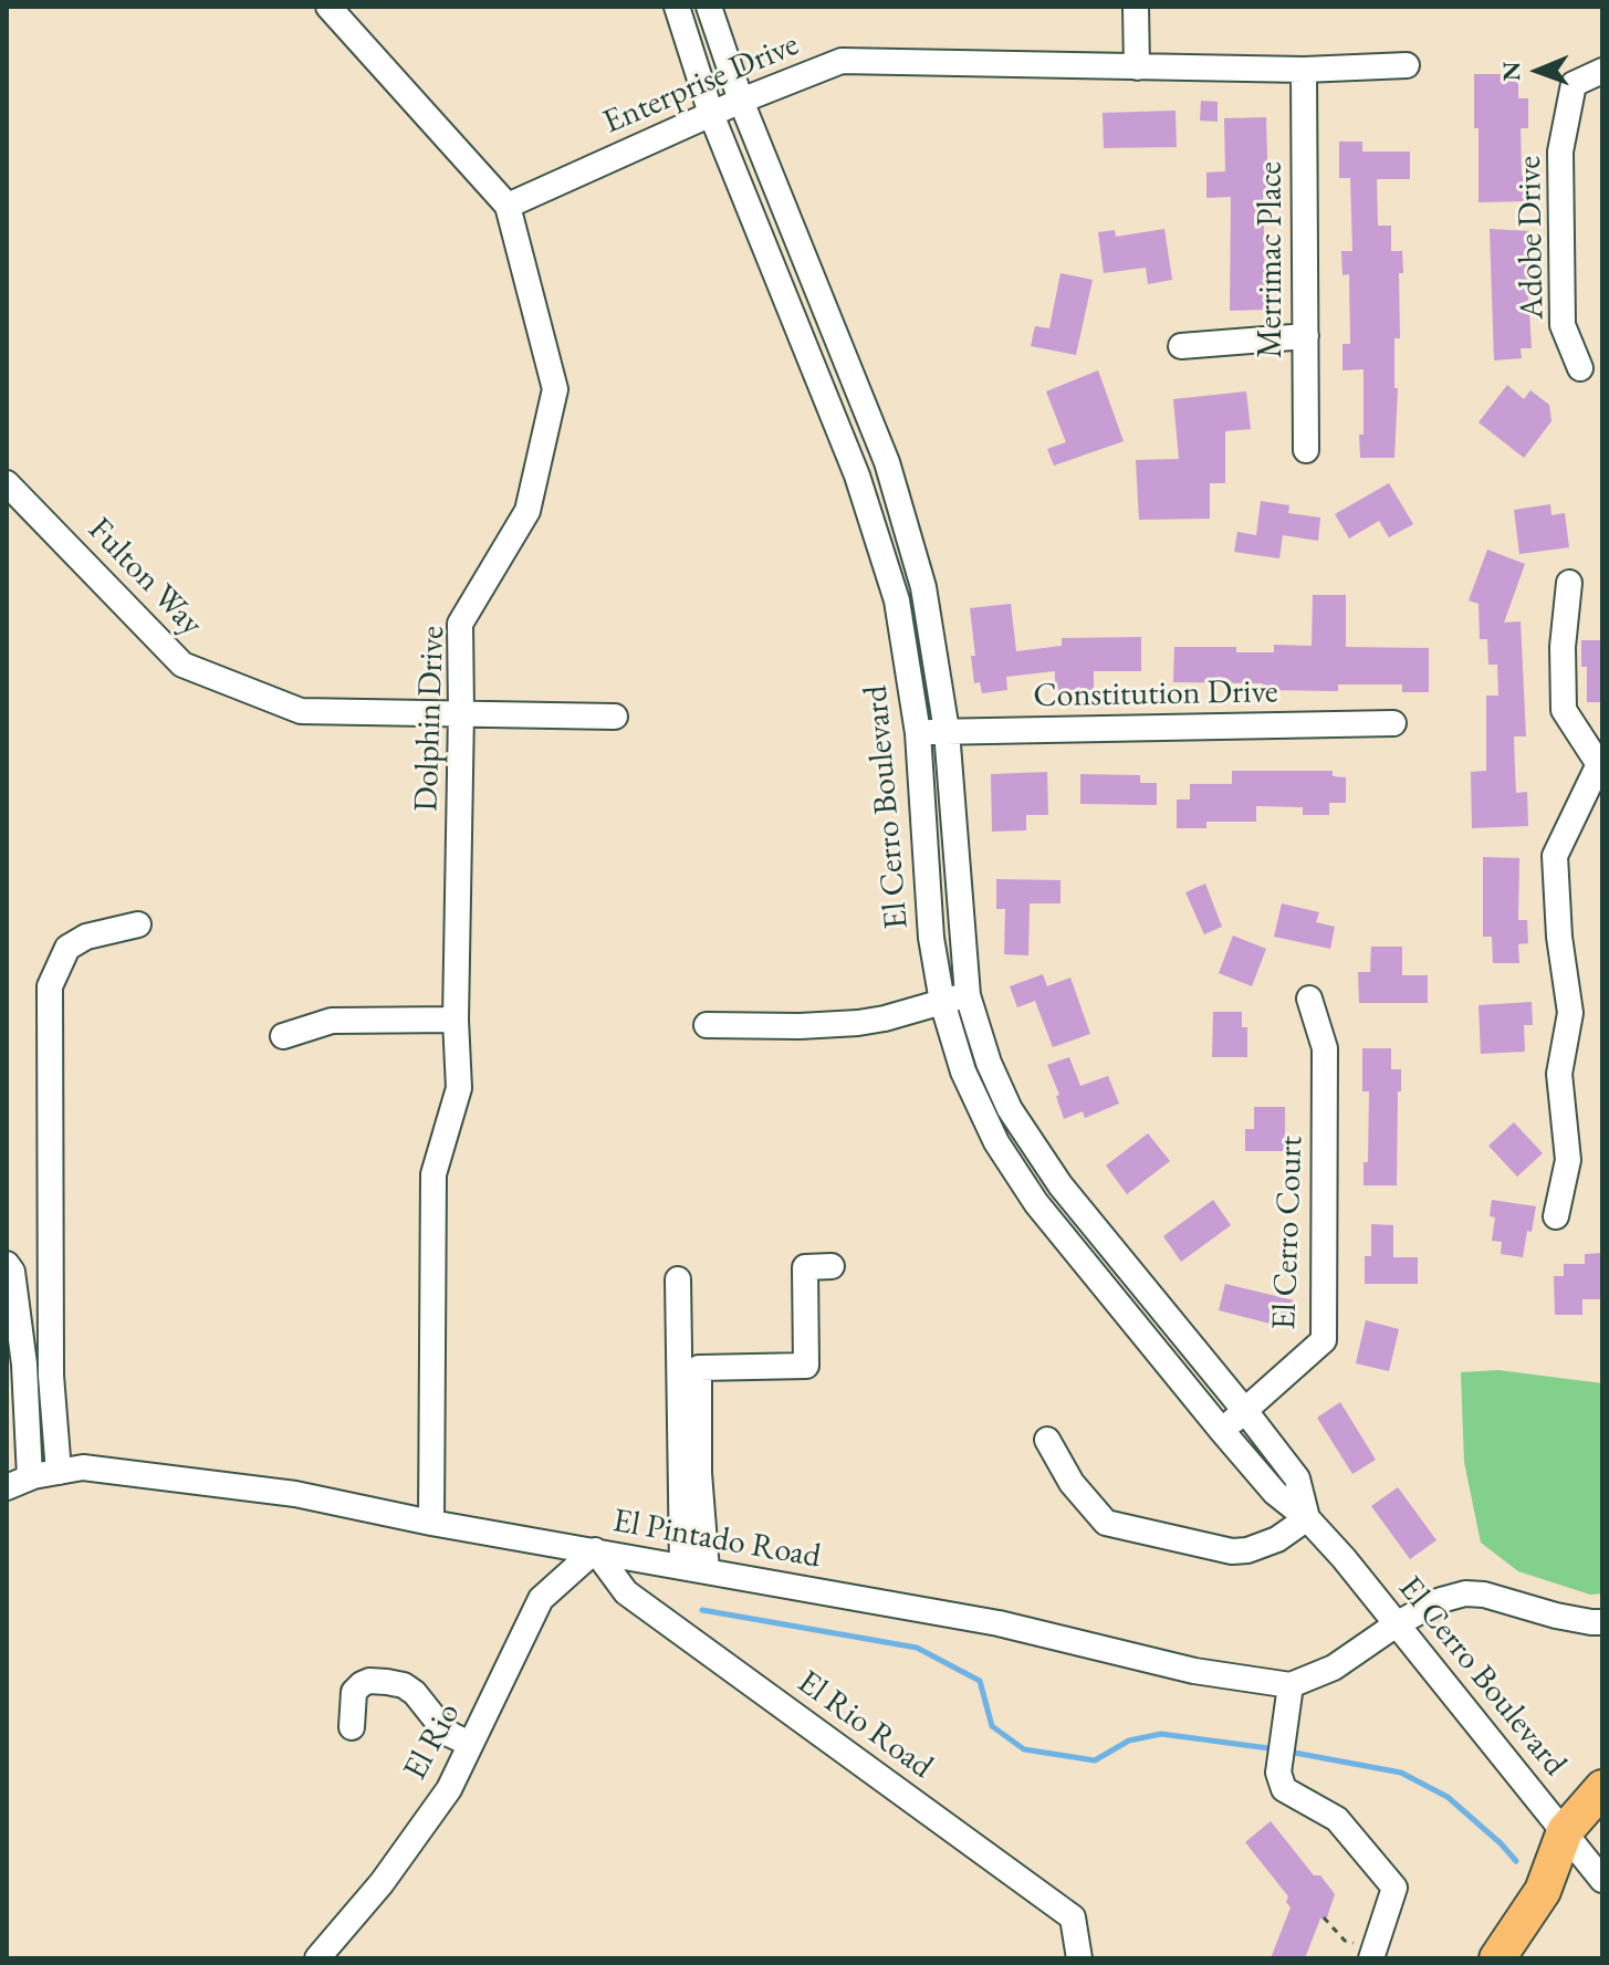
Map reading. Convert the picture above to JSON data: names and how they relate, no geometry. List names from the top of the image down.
{
  "streets": {
    "street": [
      "Enterprise Drive",
      "Adobe Drive",
      "Merrimac Place",
      "Fulton Way",
      "Constitution Drive",
      "Dolphin Drive",
      "El Cerro Boulevard",
      "El Cerro Court",
      "El Pintado Road",
      "El Rio Road",
      "El Rio"
    ]
  },
  "crossings": [
    ["Enterprise Drive", "Merrimac Place"],
    ["Enterprise Drive", "Dolphin Drive"],
    ["Enterprise Drive", "El Cerro Boulevard"],
    ["Fulton Way", "Dolphin Drive"],
    ["Constitution Drive", "El Cerro Boulevard"],
    ["Dolphin Drive", "El Pintado Road"],
    ["El Cerro Boulevard", "El Cerro Court"],
    ["El Pintado Road", "El Rio Road"],
    ["El Pintado Road", "El Rio"],
    ["El Rio Road", "El Rio"]
  ],
  "north": "left"
}
